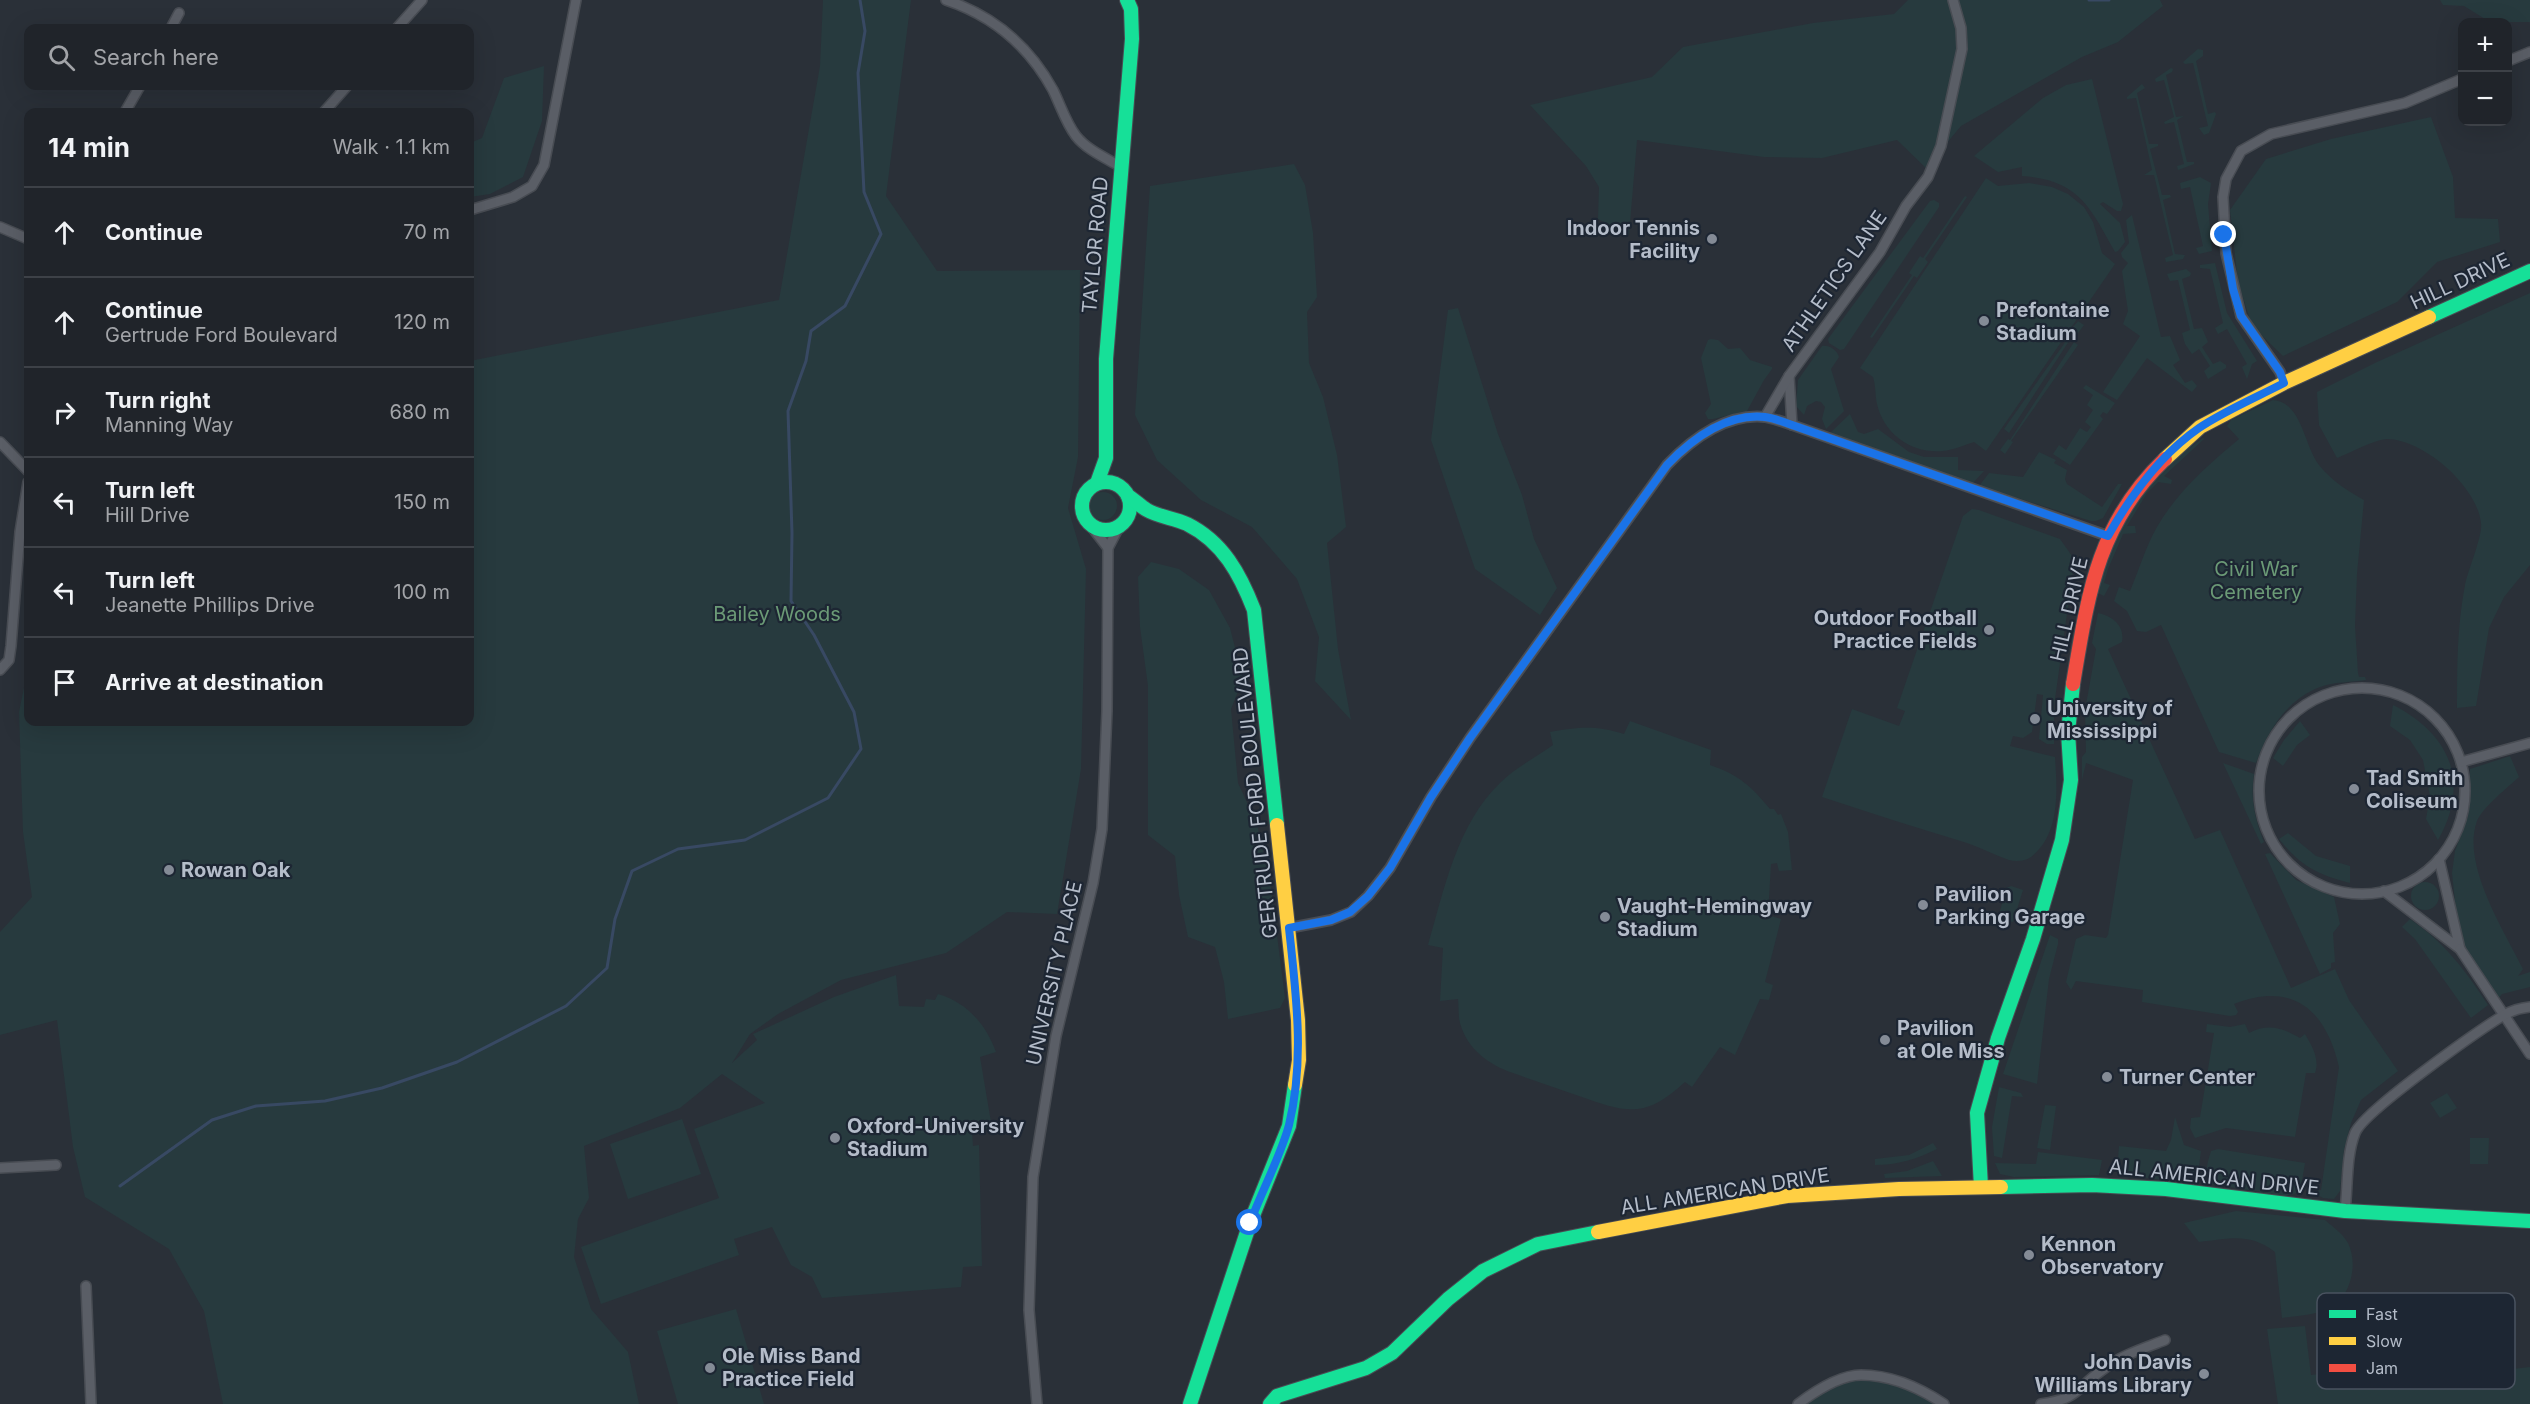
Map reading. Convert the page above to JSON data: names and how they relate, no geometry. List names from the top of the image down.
{
  "streets": {
    "street": [
      "TAYLOR ROAD",
      "ATHLETICS LANE",
      "HILL DRIVE",
      "GERTRUDE FORD BOULEVARD",
      "UNIVERSITY PLACE",
      "ALL AMERICAN DRIVE"
    ]
  },
  "crossings": [
    ["TAYLOR ROAD", "GERTRUDE FORD BOULEVARD"],
    ["TAYLOR ROAD", "UNIVERSITY PLACE"],
    ["HILL DRIVE", "ALL AMERICAN DRIVE"],
    ["GERTRUDE FORD BOULEVARD", "UNIVERSITY PLACE"]
  ],
  "parks": ["Civil War Cemetery", "Bailey Woods"],
  "places": [
    "Indoor Tennis Facility",
    "Prefontaine Stadium",
    "Outdoor Football Practice Fields",
    "University of Mississippi",
    "Tad Smith Coliseum",
    "Rowan Oak",
    "Pavilion Parking Garage",
    "Vaught-Hemingway Stadium",
    "Pavilion at Ole Miss",
    "Turner Center",
    "Oxford-University Stadium",
    "Kennon Observatory",
    "Ole Miss Band Practice Field",
    "John Davis Williams Library"
  ],
  "legend": ["Fast", "Slow", "Jam"],
  "page": {
    "map_buttons": ["+", "−"],
    "search": "Search here",
    "heading": ["14 min", "Walk · 1.1 km"],
    "list": [
      ["Continue", "70 m"],
      ["Continue", "Gertrude Ford Boulevard", "120 m"],
      ["Turn right", "Manning Way", "680 m"],
      ["Turn left", "Hill Drive", "150 m"],
      ["Turn left", "Jeanette Phillips Drive", "100 m"],
      "Arrive at destination"
    ]
  }
}
